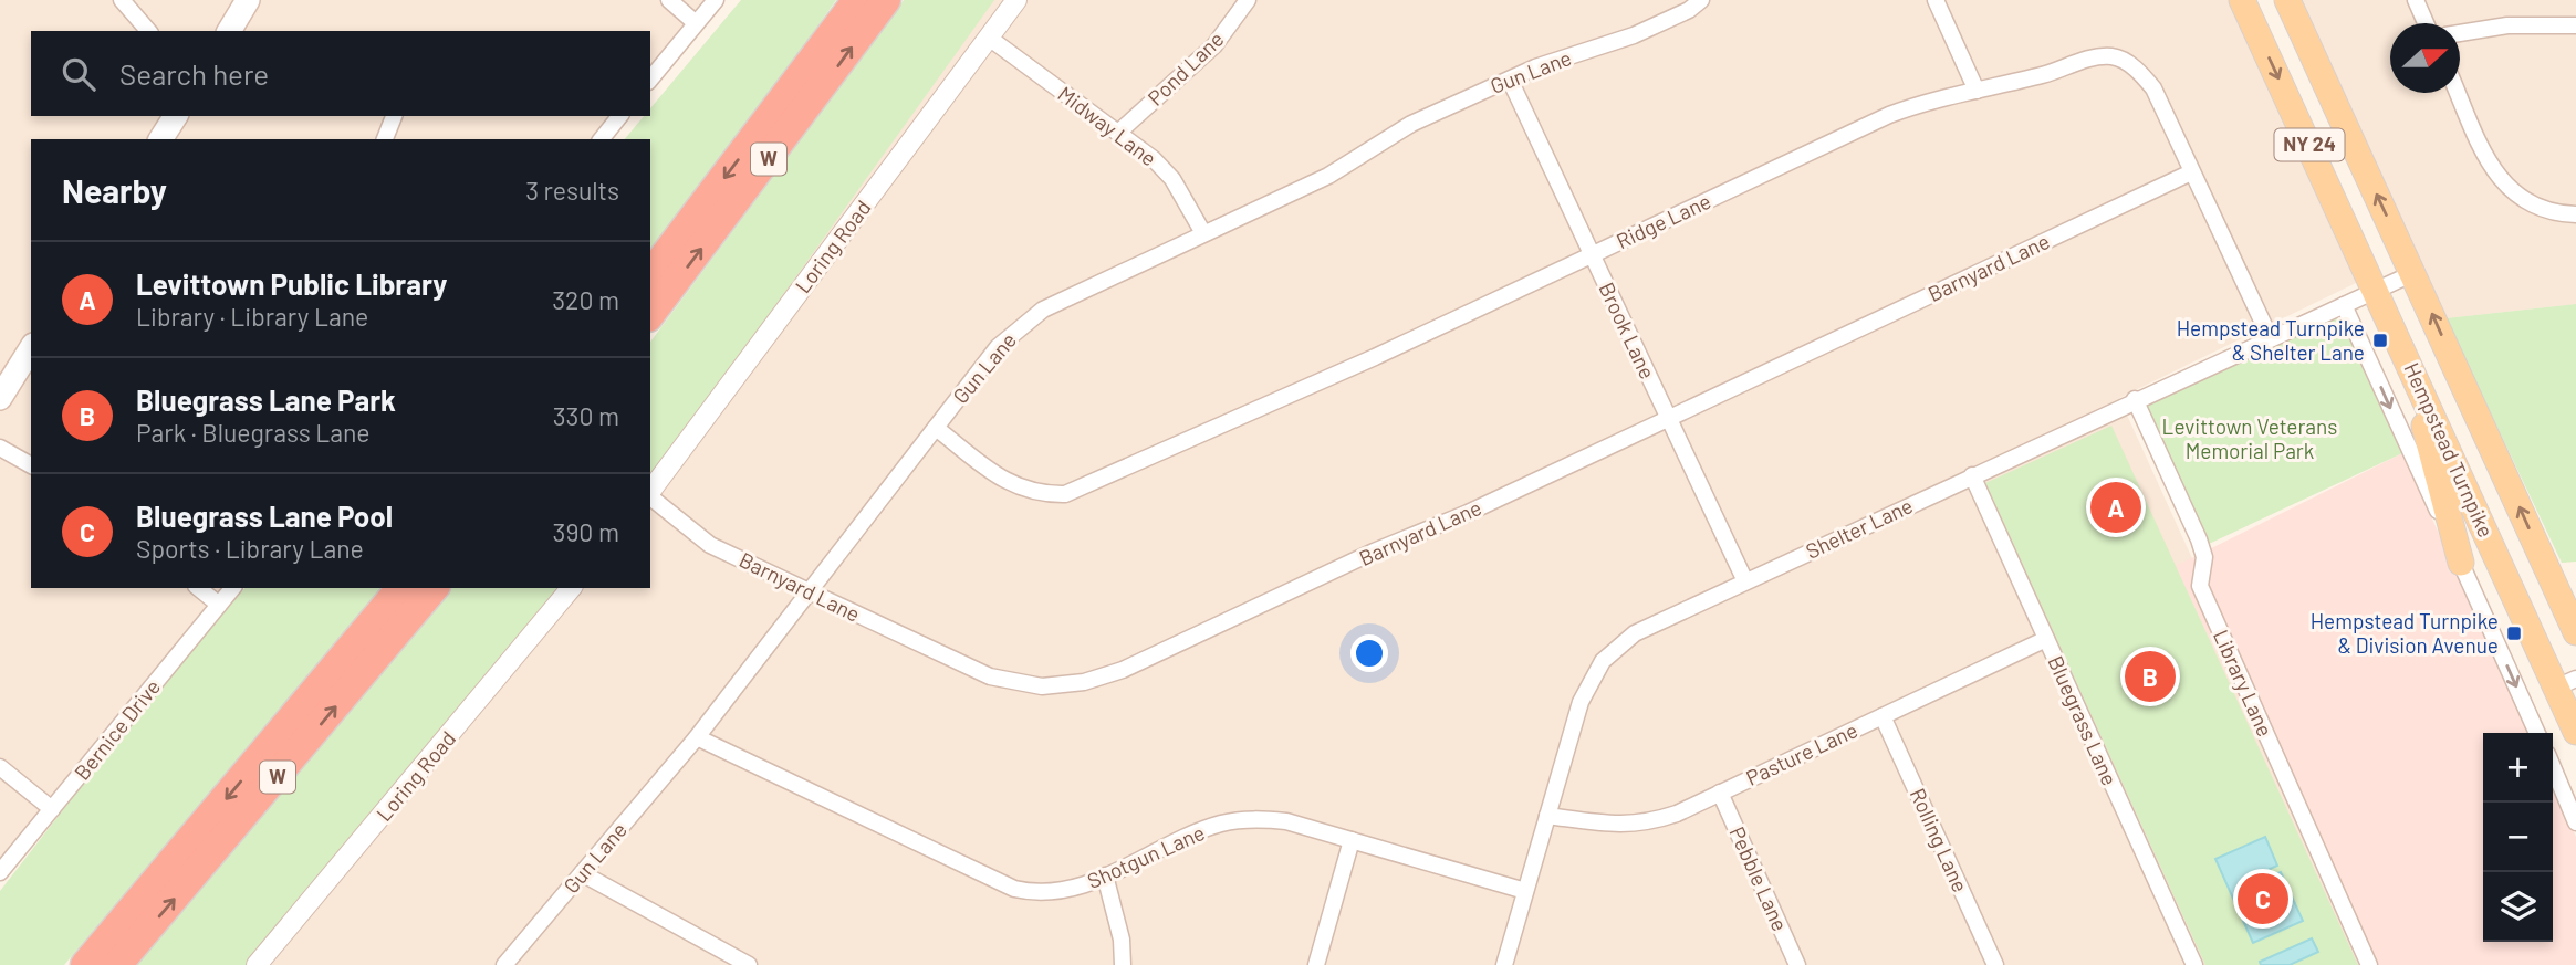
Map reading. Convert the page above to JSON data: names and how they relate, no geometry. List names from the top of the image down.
{
  "streets": {
    "highway": ["W"],
    "main road": ["NY 24", "Hempstead Turnpike"],
    "street": [
      "Pond Lane",
      "Gun Lane",
      "Midway Lane",
      "Ridge Lane",
      "Loring Road",
      "Barnyard Lane",
      "Brook Lane",
      "Shelter Lane",
      "Library Lane",
      "Bluegrass Lane",
      "Bernice Drive",
      "Pasture Lane",
      "Rolling Lane",
      "Shotgun Lane",
      "Pebble Lane"
    ]
  },
  "crossings": [
    ["Pond Lane", "Midway Lane"],
    ["Gun Lane", "Midway Lane"],
    ["Gun Lane", "Ridge Lane"],
    ["Gun Lane", "Barnyard Lane"],
    ["Gun Lane", "Brook Lane"],
    ["Gun Lane", "Shotgun Lane"],
    ["Midway Lane", "Loring Road"],
    ["Ridge Lane", "Barnyard Lane"],
    ["Ridge Lane", "Brook Lane"],
    ["Ridge Lane", "Shelter Lane"],
    ["Barnyard Lane", "Brook Lane"],
    ["Brook Lane", "Shelter Lane"],
    ["Hempstead Turnpike", "Shelter Lane"],
    ["Shelter Lane", "Library Lane"],
    ["Shelter Lane", "Bluegrass Lane"],
    ["Shelter Lane", "Pasture Lane"],
    ["Shelter Lane", "Shotgun Lane"],
    ["Bluegrass Lane", "Pasture Lane"],
    ["Pasture Lane", "Rolling Lane"],
    ["Pasture Lane", "Pebble Lane"]
  ],
  "parks": ["Levittown Veterans Memorial Park"],
  "places": {
    "transit": ["Hempstead Turnpike & Shelter Lane", "Hempstead Turnpike & Division Avenue"]
  },
  "north": "right",
  "page": {
    "search": "Search here",
    "heading": ["Nearby", "3 results"],
    "list": [
      {
        "mark": "A",
        "name": "Levittown Public Library",
        "note": "Library · Library Lane",
        "value": "320 m"
      },
      {
        "mark": "B",
        "name": "Bluegrass Lane Park",
        "note": "Park · Bluegrass Lane",
        "value": "330 m"
      },
      {
        "mark": "C",
        "name": "Bluegrass Lane Pool",
        "note": "Sports · Library Lane",
        "value": "390 m"
      }
    ],
    "pins": ["A", "B", "C"],
    "map_buttons": ["+", "−"]
  }
}
